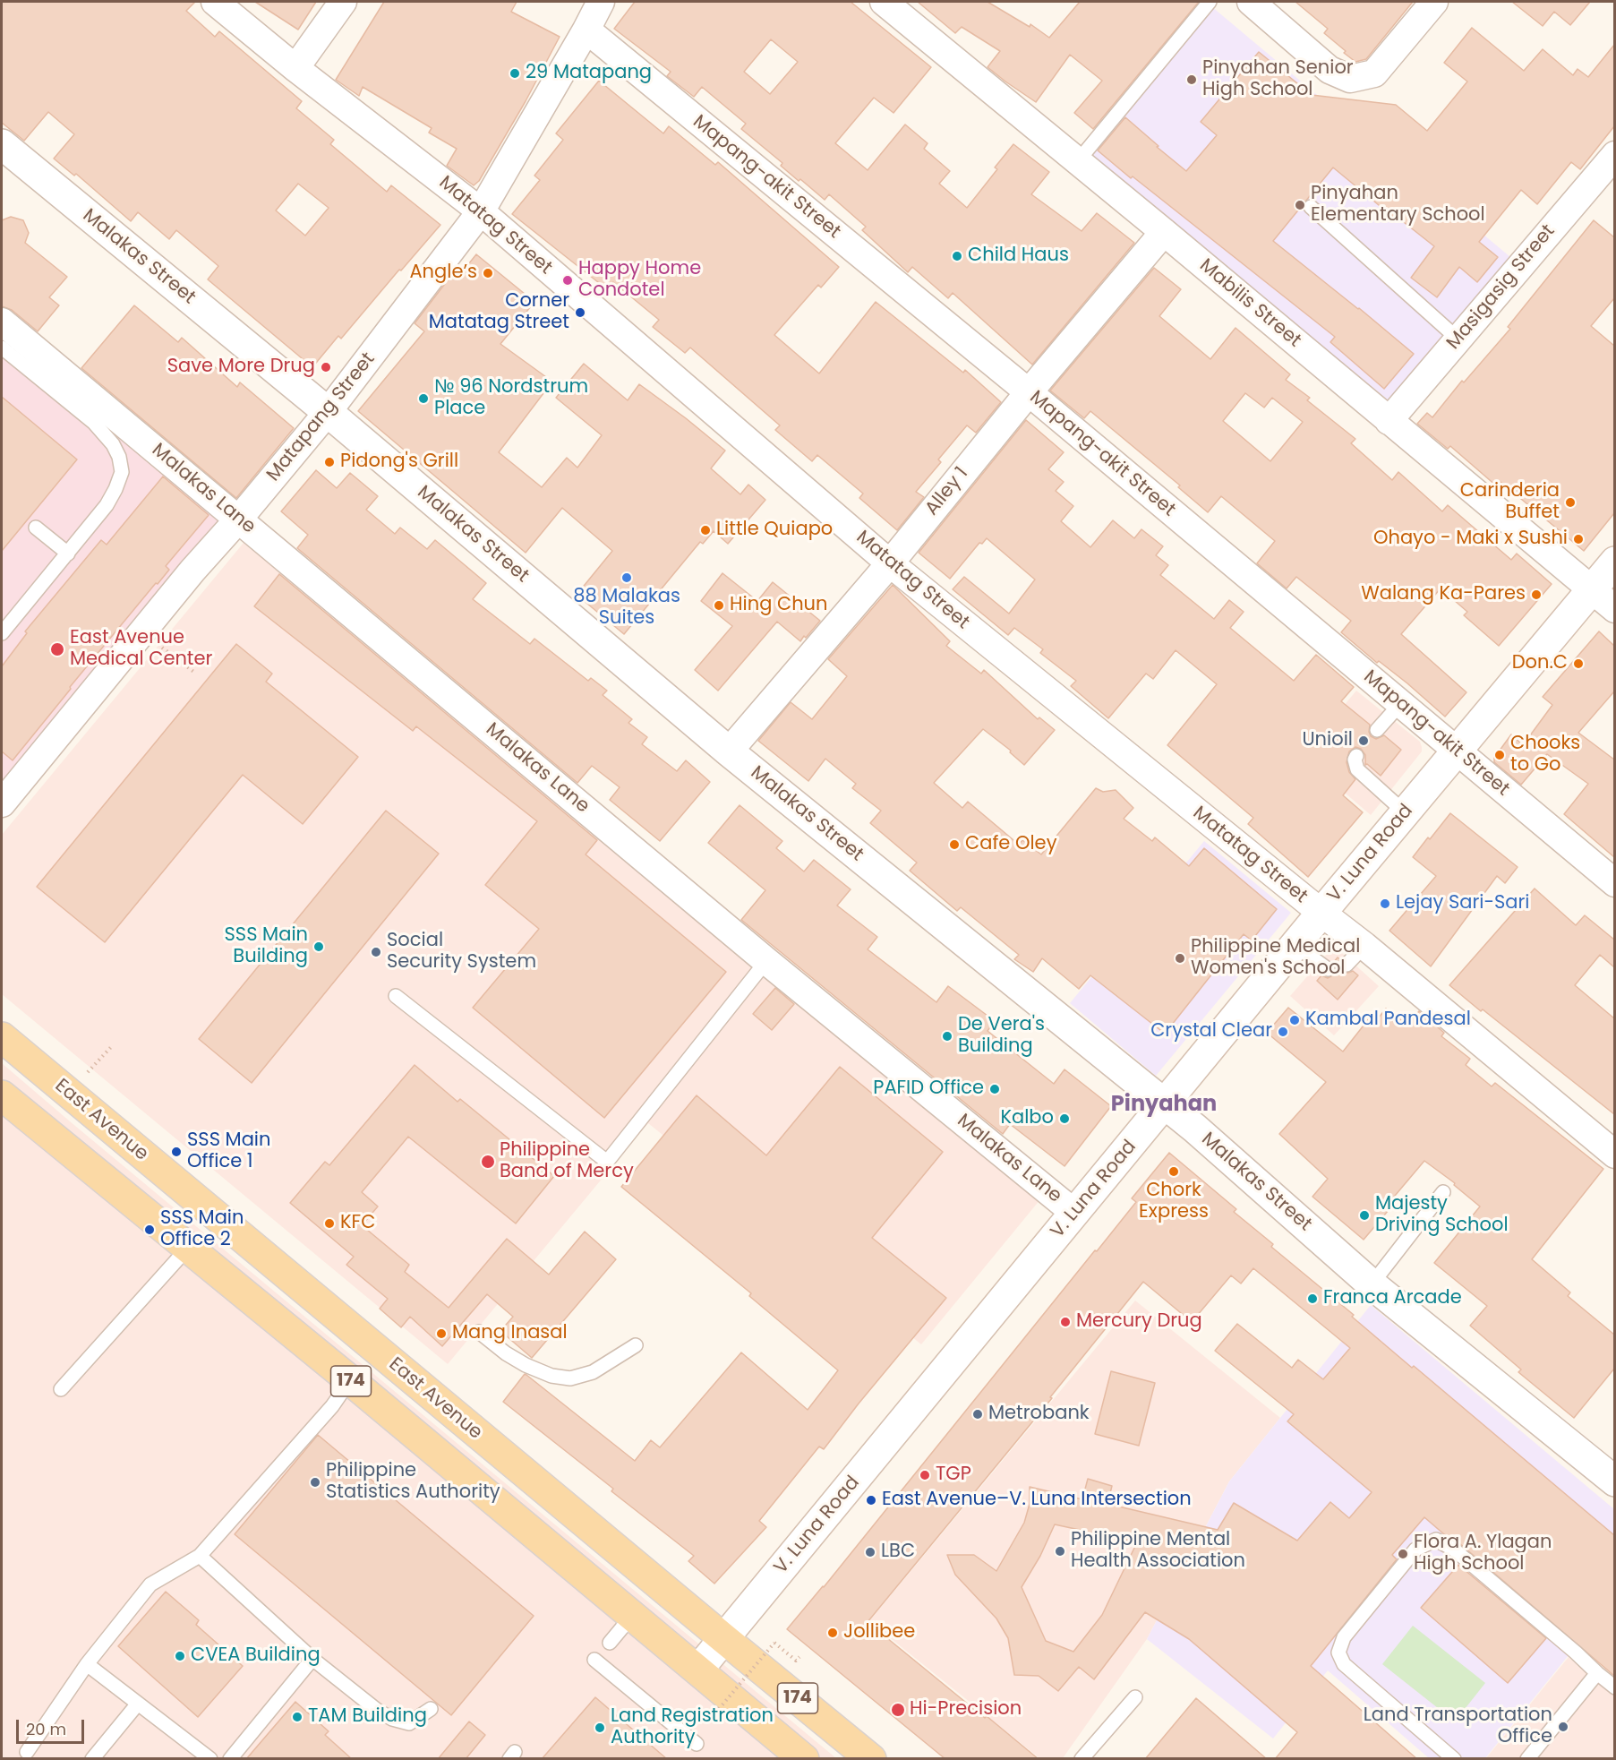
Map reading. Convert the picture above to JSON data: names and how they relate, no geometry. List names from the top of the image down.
{
  "streets": {
    "main road": ["East Avenue", "174"],
    "street": [
      "Mapang-akit Street",
      "Matatag Street",
      "Malakas Street",
      "Masigasig Street",
      "Mabilis Street",
      "Matapang Street",
      "Malakas Lane",
      "Alley 1",
      "V. Luna Road"
    ]
  },
  "crossings": [
    ["Mapang-akit Street", "Matapang Street"],
    ["Mapang-akit Street", "Alley 1"],
    ["Mapang-akit Street", "V. Luna Road"],
    ["Matatag Street", "Matapang Street"],
    ["Matatag Street", "Alley 1"],
    ["Matatag Street", "V. Luna Road"],
    ["Malakas Street", "Matapang Street"],
    ["Malakas Street", "Alley 1"],
    ["Malakas Street", "V. Luna Road"],
    ["Masigasig Street", "Mabilis Street"],
    ["Mabilis Street", "Alley 1"],
    ["Mabilis Street", "V. Luna Road"],
    ["Matapang Street", "Malakas Lane"],
    ["Malakas Lane", "V. Luna Road"],
    ["V. Luna Road", "East Avenue"],
    ["V. Luna Road", "174"]
  ],
  "districts": ["Pinyahan"],
  "places": [
    "29 Matapang",
    "Pinyahan Senior High School",
    "Pinyahan Elementary School",
    "Child Haus",
    "Angle’s",
    "Happy Home Condotel",
    "Corner Matatag Street",
    "Save More Drug",
    "№ 96 Nordstrum Place",
    "Pidong's Grill",
    "Carinderia Buffet",
    "Little Quiapo",
    "Ohayo - Maki x Sushi",
    "88 Malakas Suites",
    "Walang Ka-Pares",
    "Hing Chun",
    "East Avenue Medical Center",
    "Don.C",
    "Unioil",
    "Chooks to Go",
    "Cafe Oley",
    "Lejay Sari-Sari",
    "SSS Main Building",
    "Social Security System",
    "Philippine Medical Women's School",
    "Kambal Pandesal",
    "Crystal Clear",
    "De Vera's Building",
    "PAFID Office",
    "Kalbo",
    "SSS Main Office 1",
    "Philippine Band of Mercy",
    "Chork Express",
    "Majesty Driving School",
    "KFC",
    "SSS Main Office 2",
    "Franca Arcade",
    "Mercury Drug",
    "Mang Inasal",
    "Metrobank",
    "TGP",
    "Philippine Statistics Authority",
    "East Avenue–V. Luna Intersection",
    "Philippine Mental Health Association",
    "LBC",
    "Flora A. Ylagan High School",
    "Jollibee",
    "CVEA Building",
    "Hi-Precision",
    "TAM Building",
    "Land Transportation Office",
    "Land Registration Authority"
  ],
  "scale_bar": "20 m"
}
